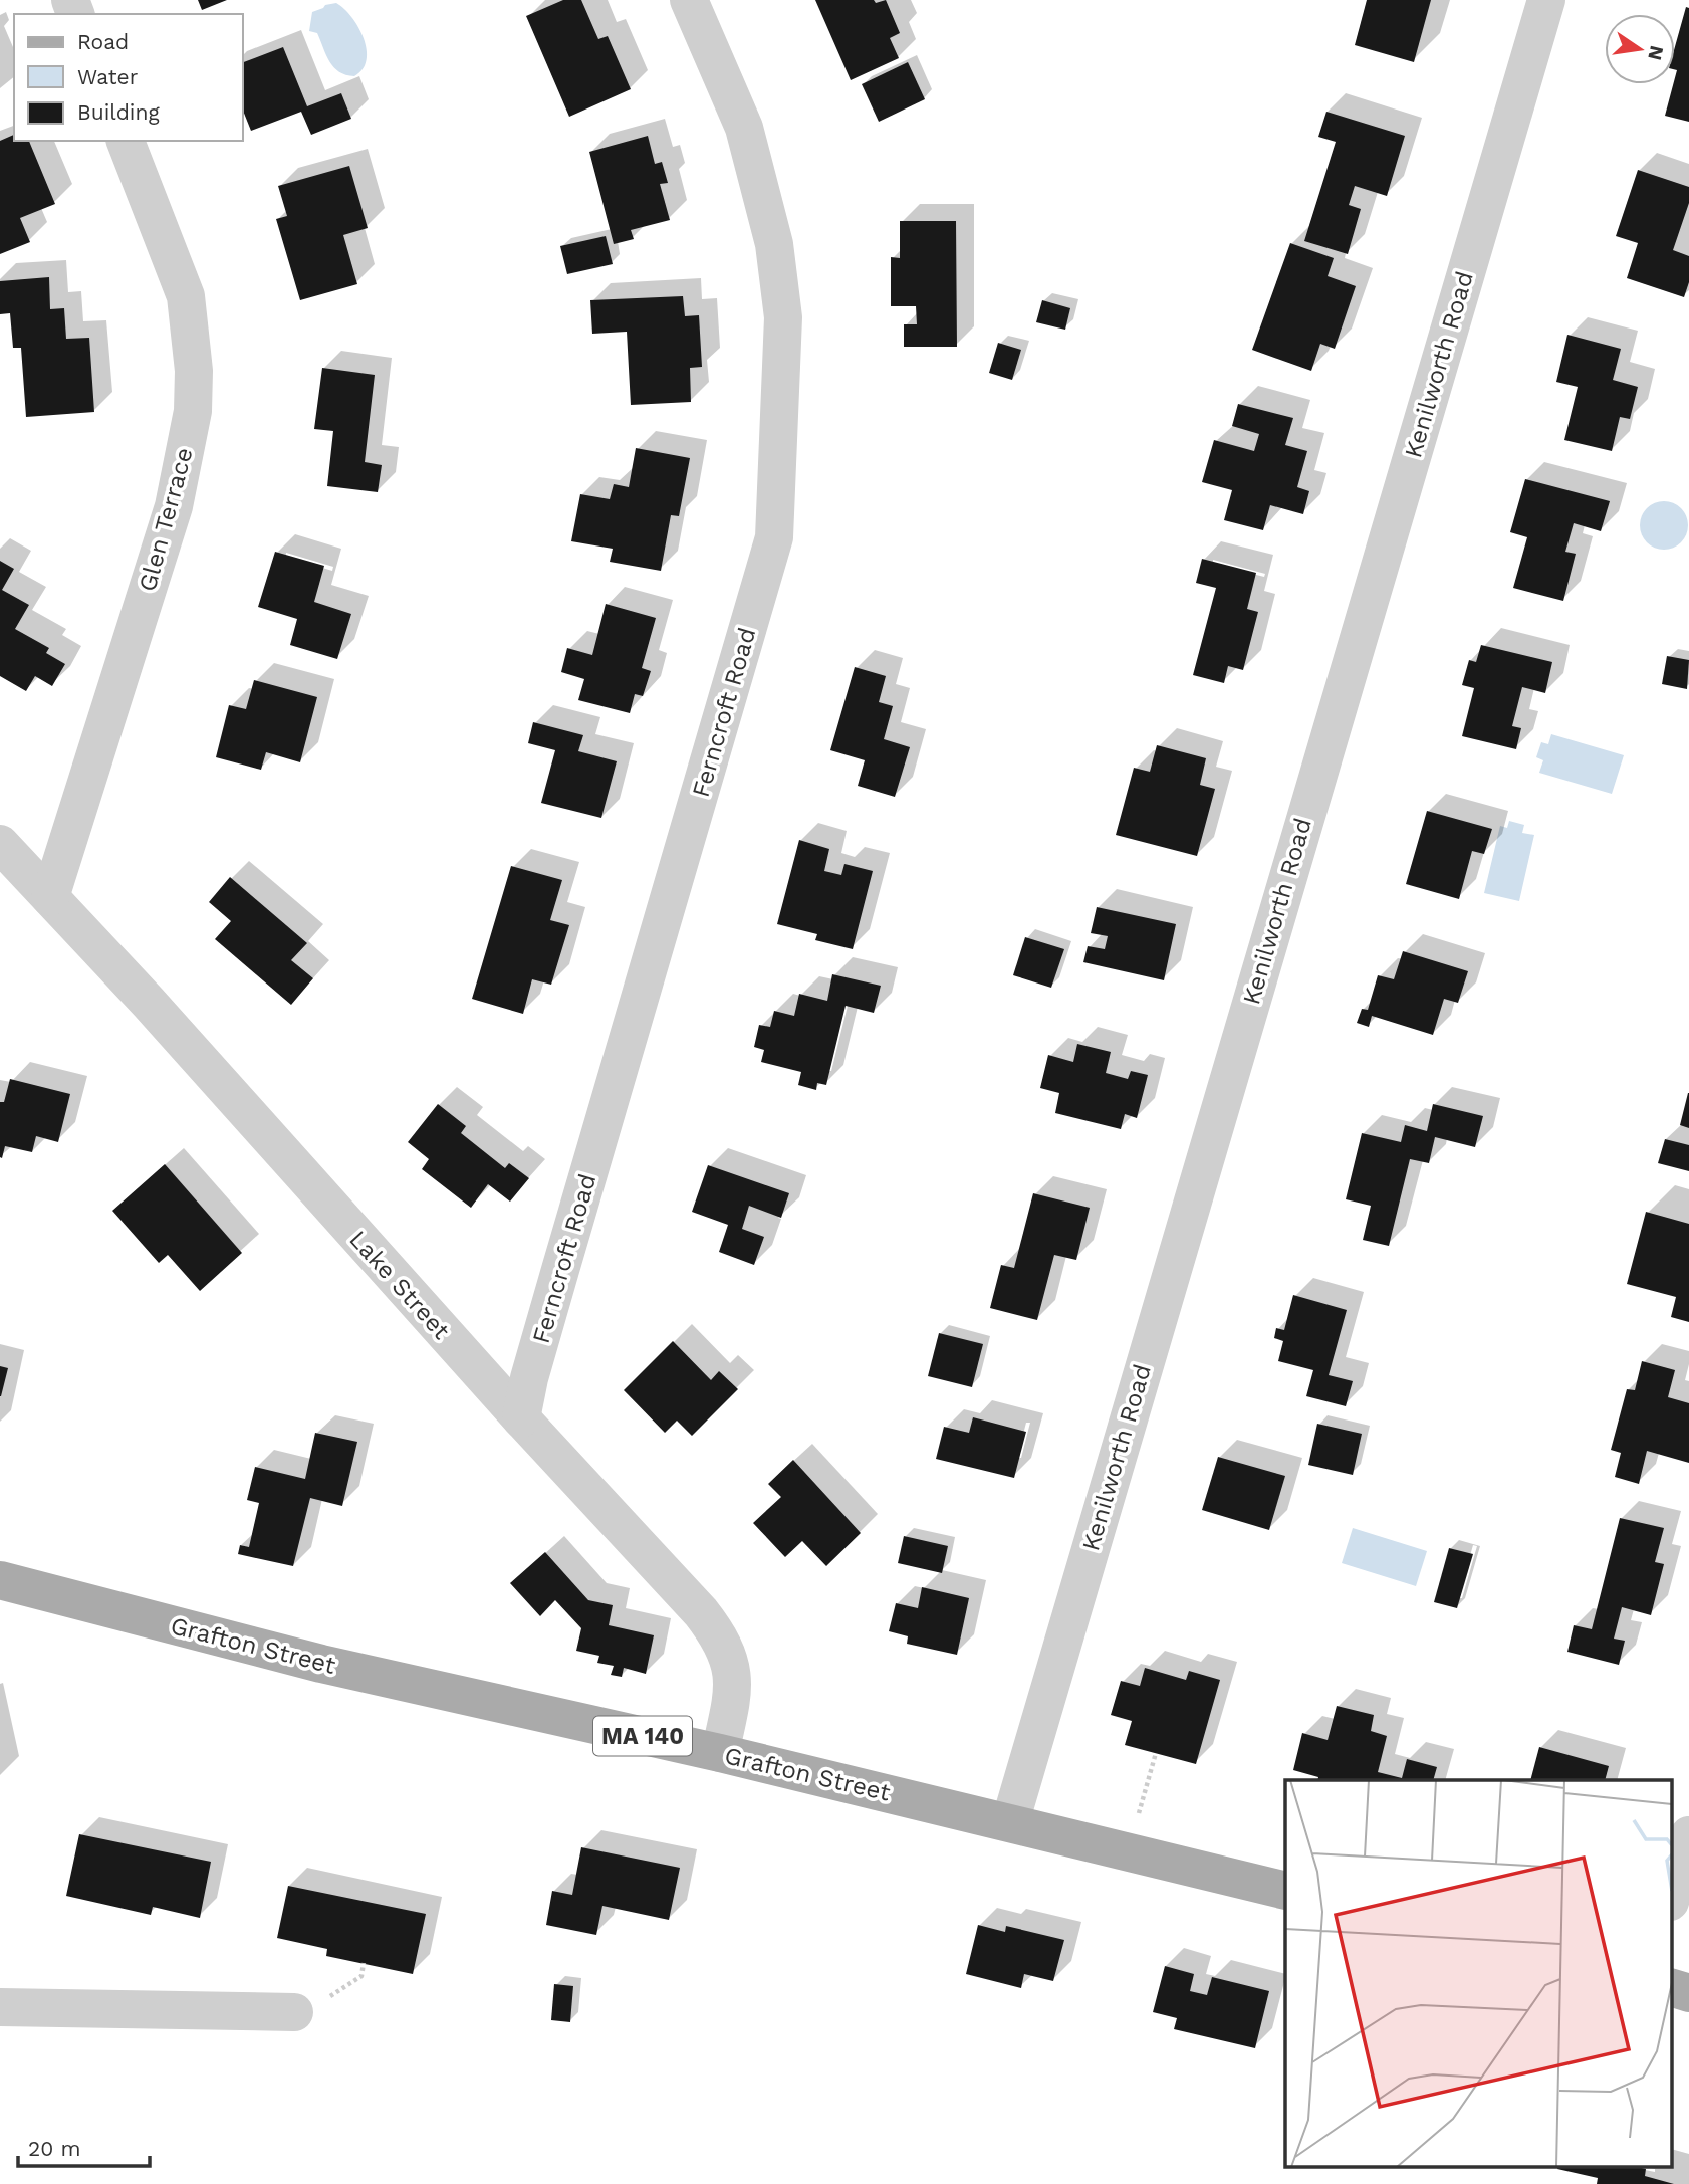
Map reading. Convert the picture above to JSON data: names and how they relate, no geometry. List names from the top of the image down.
{
  "streets": {
    "main road": ["Grafton Street", "MA 140"],
    "street": [
      "Kenilworth Road",
      "Glen Terrace",
      "Ferncroft Road",
      "Lake Street"
    ]
  },
  "crossings": [
    ["Kenilworth Road", "Grafton Street"],
    ["Glen Terrace", "Lake Street"],
    ["Ferncroft Road", "Lake Street"],
    ["Lake Street", "Grafton Street"]
  ],
  "legend": ["Road", "Water", "Building"],
  "scale_bar": "20 m",
  "north": "right"
}
